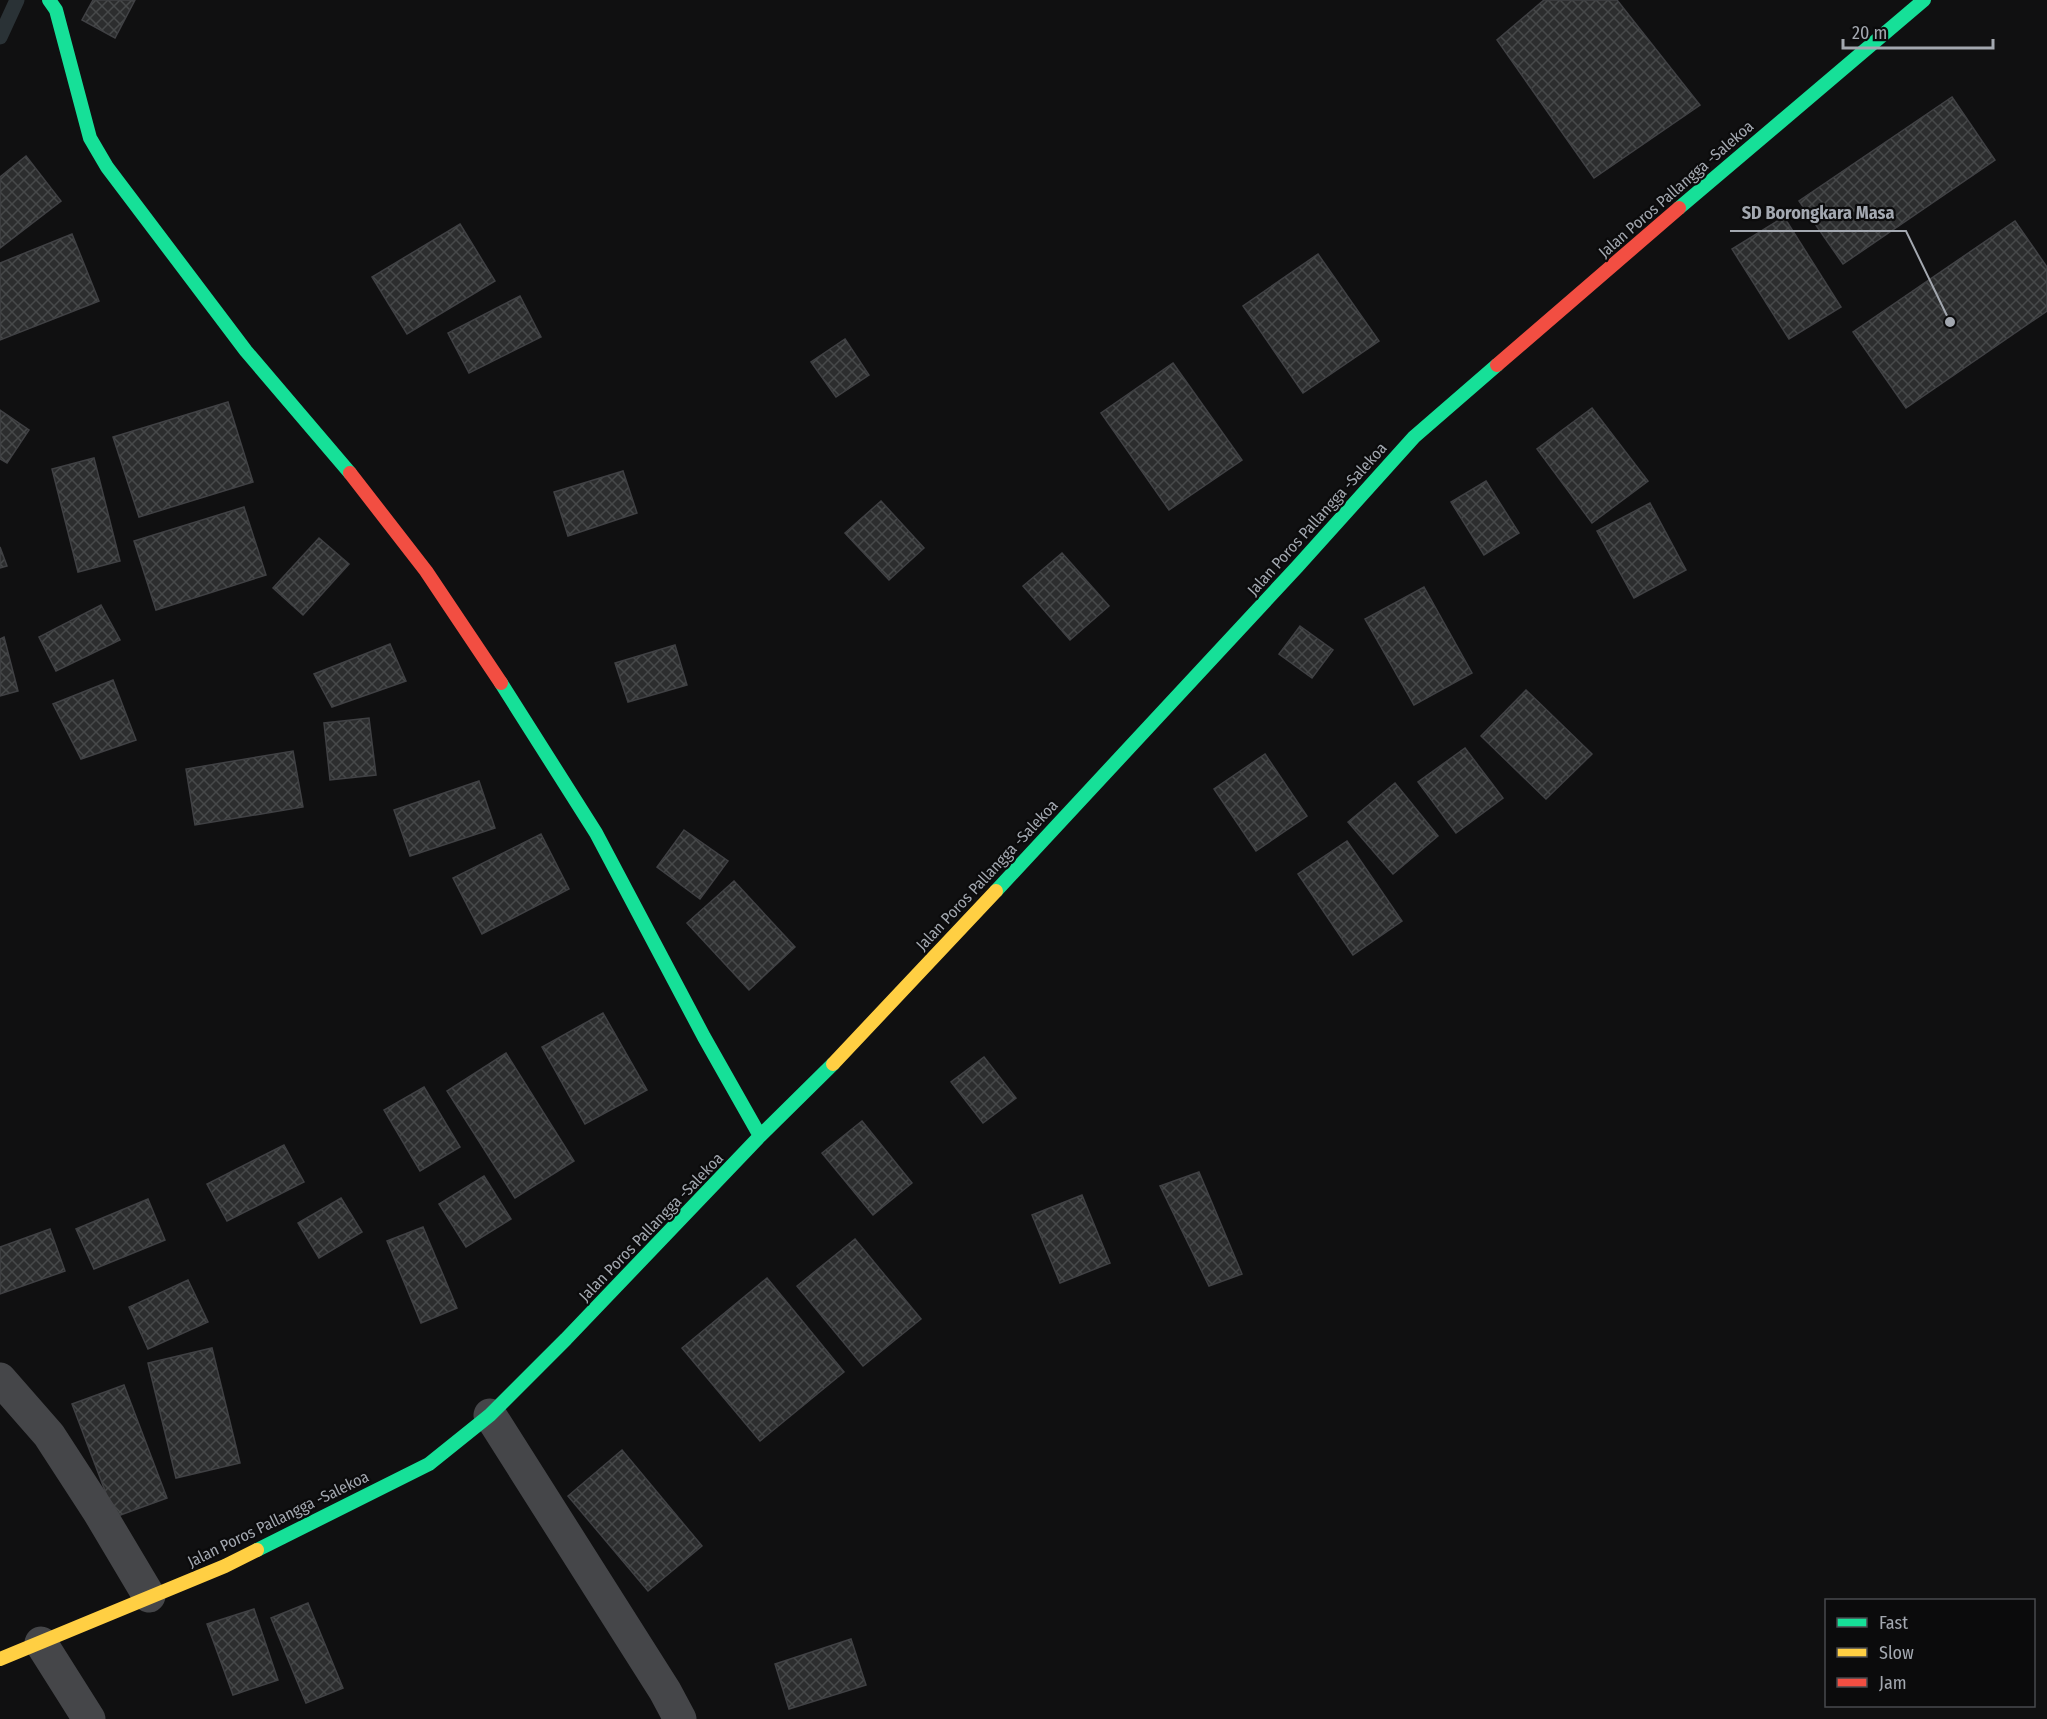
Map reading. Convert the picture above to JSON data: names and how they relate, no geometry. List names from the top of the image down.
{
  "streets": {
    "main road": ["Jalan Poros Pallangga -Salekoa"]
  },
  "places": ["SD Borongkara Masa"],
  "legend": ["Fast", "Slow", "Jam"],
  "scale_bar": "20 m"
}
